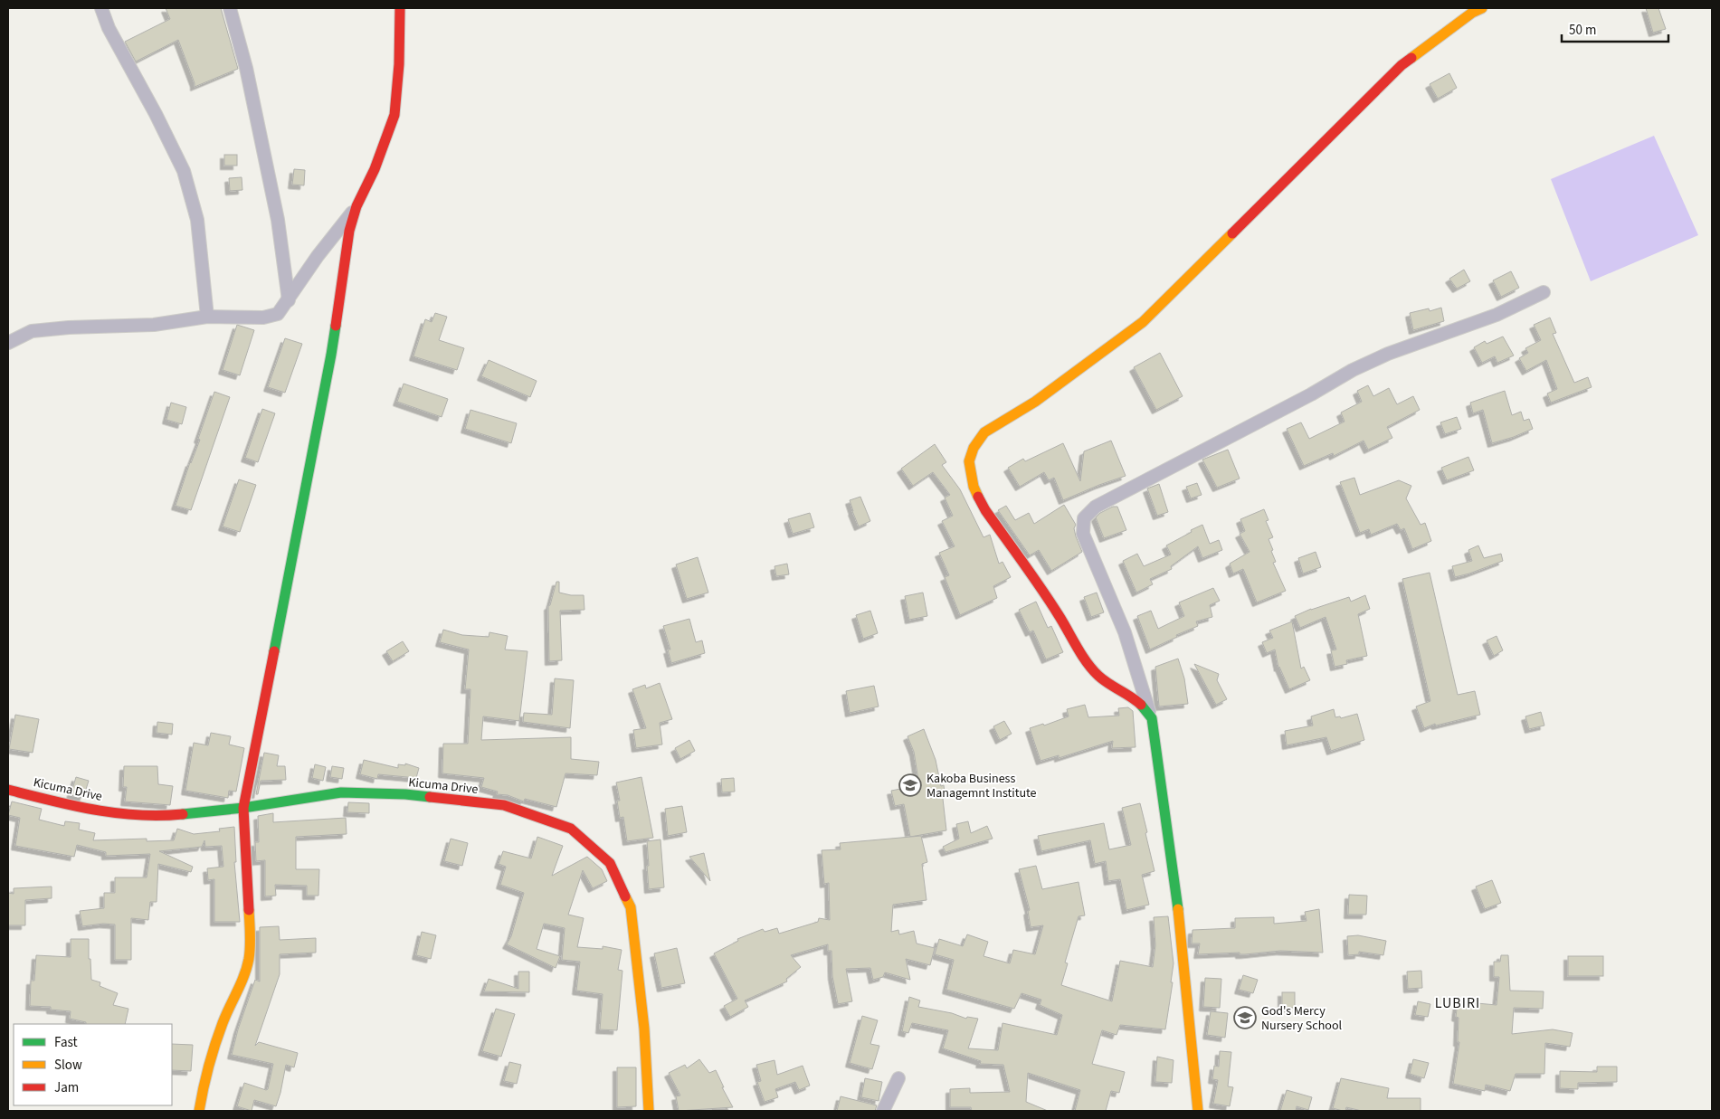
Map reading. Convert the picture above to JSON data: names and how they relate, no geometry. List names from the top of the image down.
{
  "streets": {
    "street": ["Kicuma Drive"]
  },
  "districts": ["LUBIRI"],
  "places": {
    "school or university": ["Kakoba Business Managemnt Institute", "God's Mercy Nursery School"]
  },
  "legend": ["Fast", "Slow", "Jam"],
  "scale_bar": "50 m"
}
